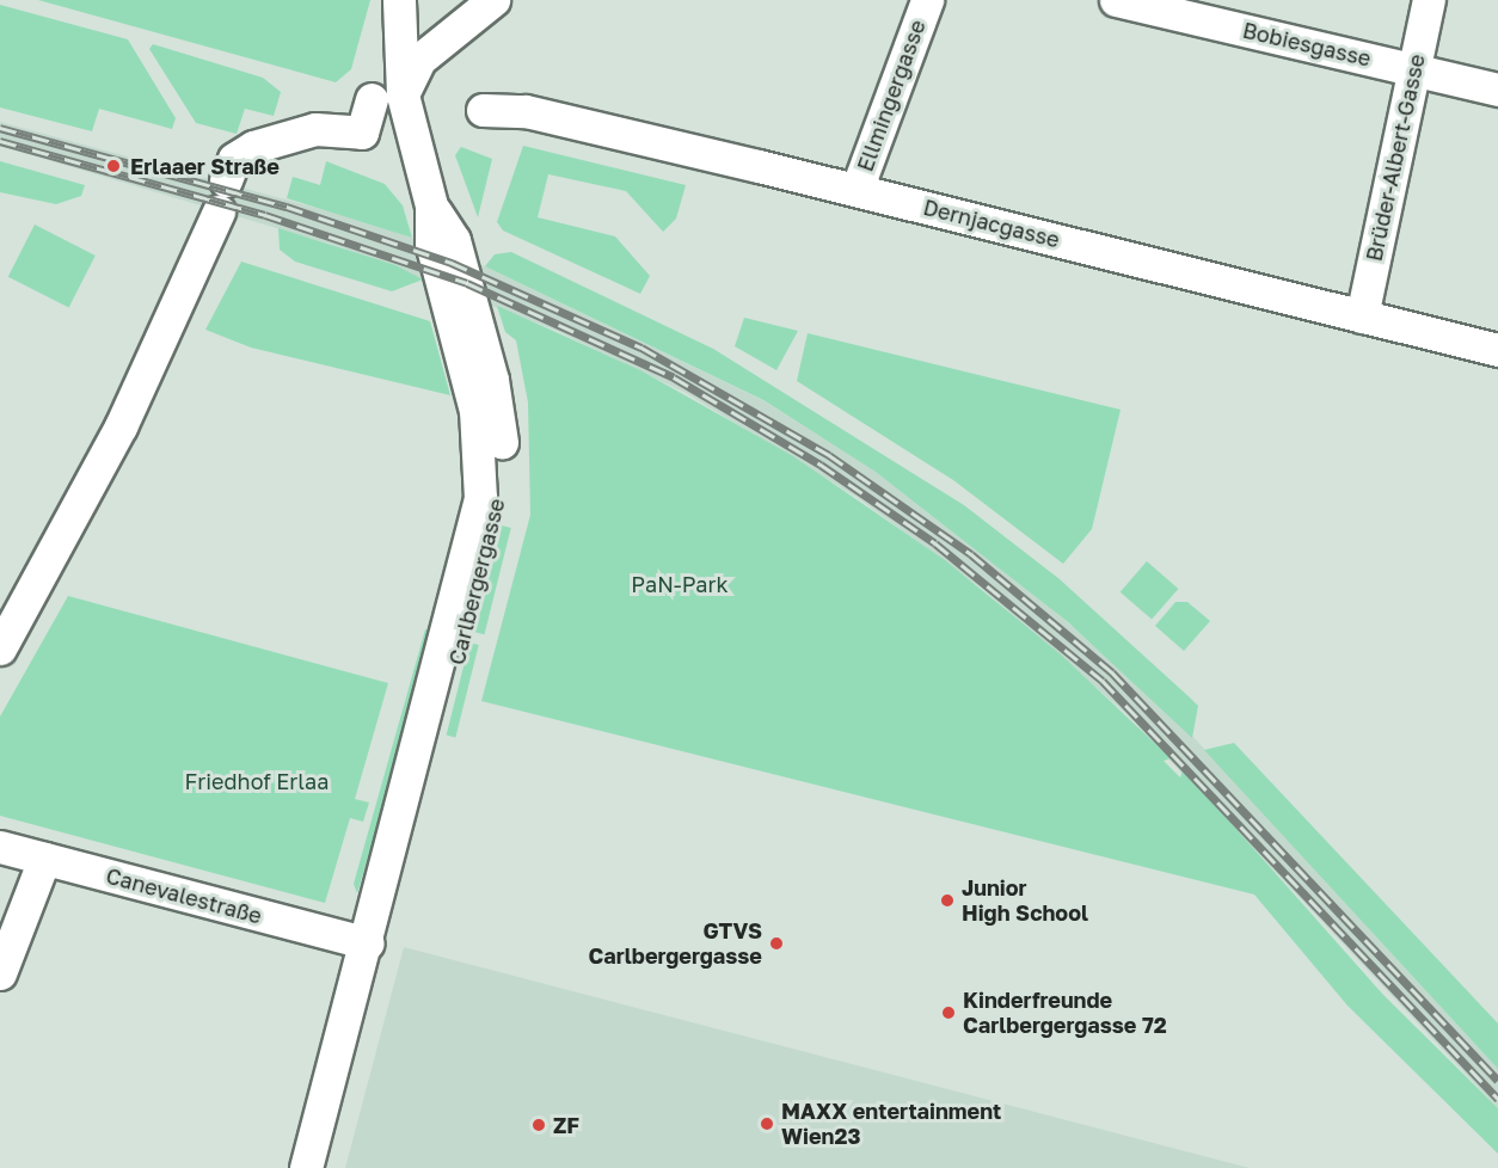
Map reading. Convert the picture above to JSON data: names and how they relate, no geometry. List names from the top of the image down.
{
  "streets": {
    "street": [
      "Bobiesgasse",
      "Ellmingergasse",
      "Brüder-Albert-Gasse",
      "Dernjacgasse",
      "Carlbergergasse",
      "Canevalestraße"
    ]
  },
  "crossings": [
    ["Bobiesgasse", "Brüder-Albert-Gasse"],
    ["Ellmingergasse", "Dernjacgasse"],
    ["Brüder-Albert-Gasse", "Dernjacgasse"],
    ["Carlbergergasse", "Canevalestraße"]
  ],
  "parks": ["PaN-Park", "Friedhof Erlaa"],
  "places": [
    "Erlaaer Straße",
    "Junior High School",
    "GTVS Carlbergergasse",
    "Kinderfreunde Carlbergergasse 72",
    "MAXX entertainment Wien23",
    "ZF"
  ]
}
